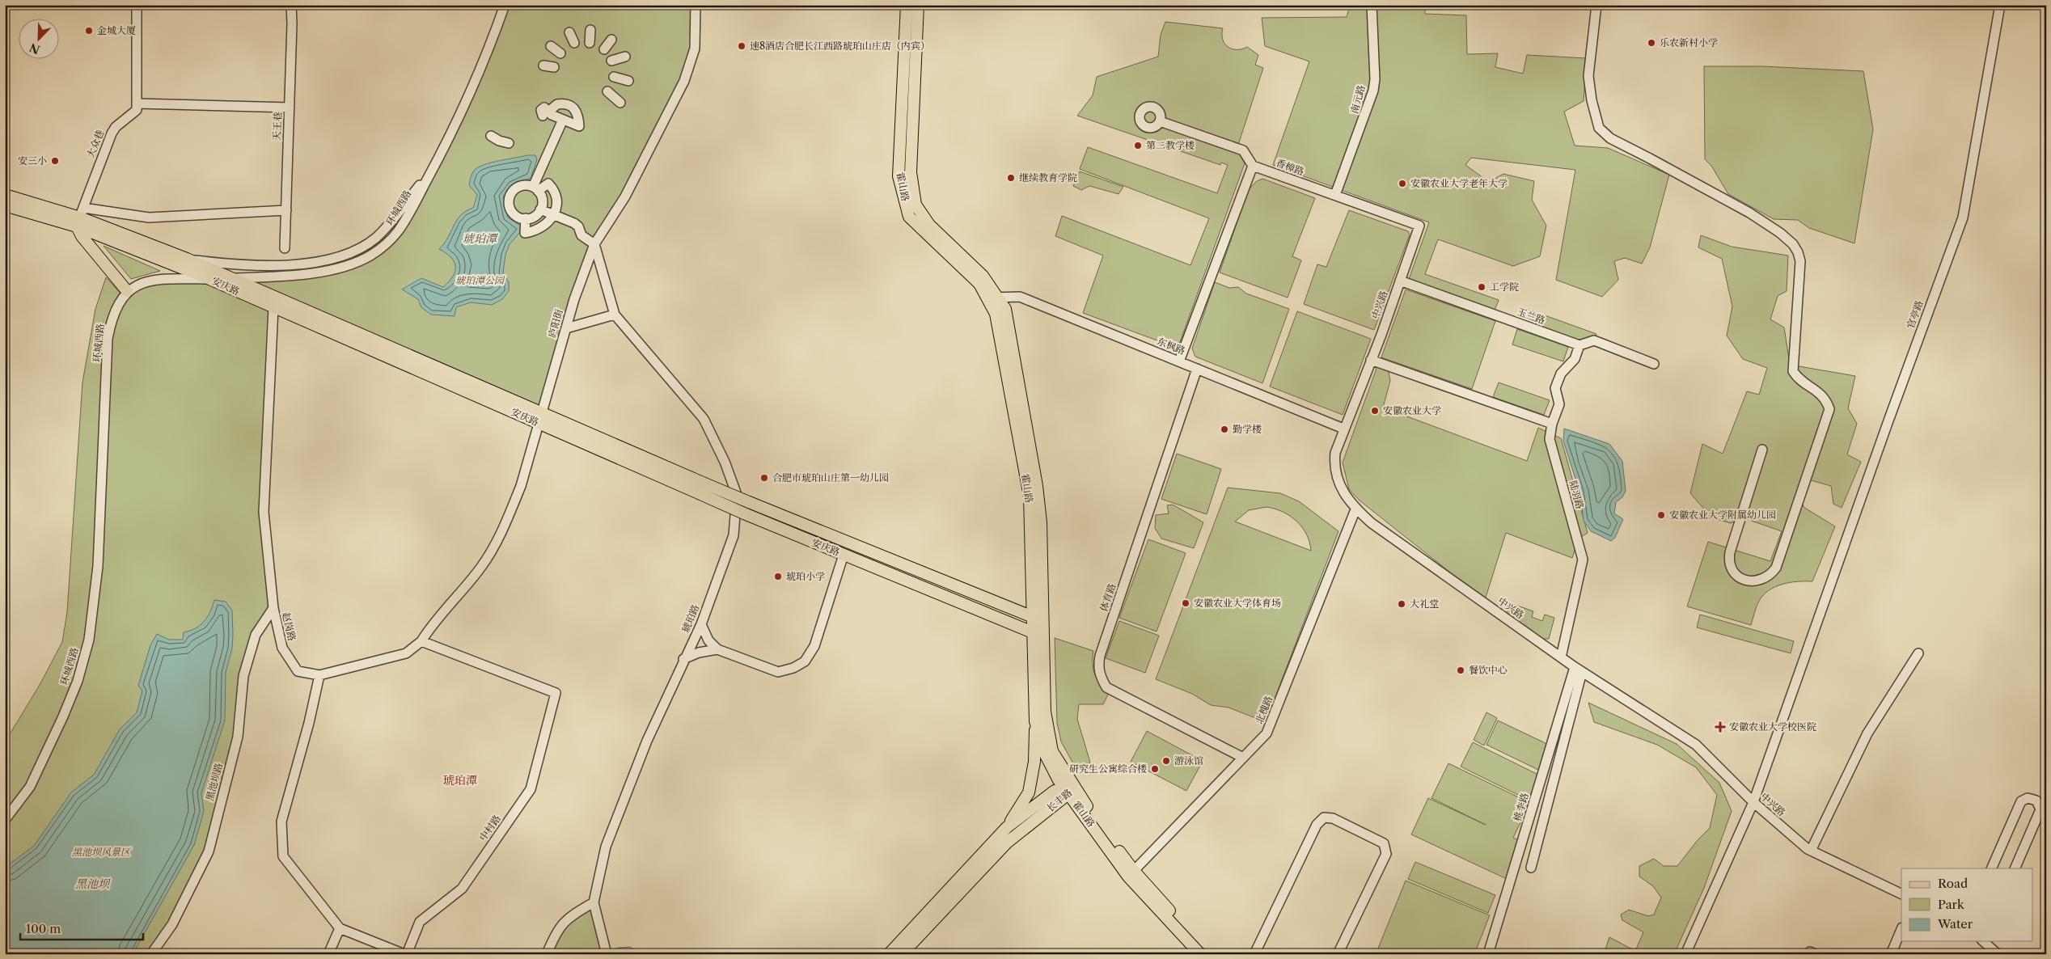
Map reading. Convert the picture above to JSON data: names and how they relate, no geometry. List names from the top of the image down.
{
  "streets": {
    "main road": ["霍山路", "安庆路", "长丰路"],
    "street": [
      "南元路",
      "天王巷",
      "大众巷",
      "香樟路",
      "环城西路",
      "中兴路",
      "官亭路",
      "玉兰路",
      "庐阳街",
      "东枫路",
      "陆羽路",
      "体育路",
      "琥珀路",
      "赵岗路",
      "北槐路",
      "黑池坝路",
      "桃李路",
      "中村路"
    ]
  },
  "crossings": [
    ["南元路", "香樟路"],
    ["大众巷", "安庆路"],
    ["香樟路", "中兴路"],
    ["霍山路", "安庆路"],
    ["霍山路", "东枫路"],
    ["霍山路", "北槐路"],
    ["霍山路", "长丰路"],
    ["环城西路", "安庆路"],
    ["安庆路", "庐阳街"],
    ["安庆路", "赵岗路"],
    ["中兴路", "官亭路"],
    ["中兴路", "玉兰路"],
    ["中兴路", "东枫路"],
    ["中兴路", "陆羽路"],
    ["中兴路", "北槐路"],
    ["中兴路", "桃李路"],
    ["玉兰路", "陆羽路"],
    ["庐阳街", "赵岗路"],
    ["庐阳街", "中村路"],
    ["东枫路", "体育路"],
    ["体育路", "北槐路"],
    ["赵岗路", "黑池坝路"],
    ["赵岗路", "中村路"]
  ],
  "districts": ["琥珀潭"],
  "water": ["琥珀潭", "黑池坝"],
  "parks": ["琥珀潭公园", "黑池坝风景区"],
  "places": {
    "other": [
      "金城大厦",
      "乐农新村小学",
      "速8酒店合肥长江西路琥珀山庄店（内宾）",
      "第二教学楼",
      "安三小",
      "继续教育学院",
      "安徽农业大学老年大学",
      "工学院",
      "安徽农业大学",
      "勤学楼",
      "合肥市琥珀山庄第一幼儿园",
      "安徽农业大学附属幼儿园",
      "琥珀小学",
      "安徽农业大学体育场",
      "大礼堂",
      "餐饮中心",
      "游泳馆",
      "研究生公寓综合楼"
    ],
    "health": ["安徽农业大学校医院"]
  },
  "legend": ["Road", "Park", "Water"],
  "scale_bar": "100 m",
  "north": "bottom left"
}
